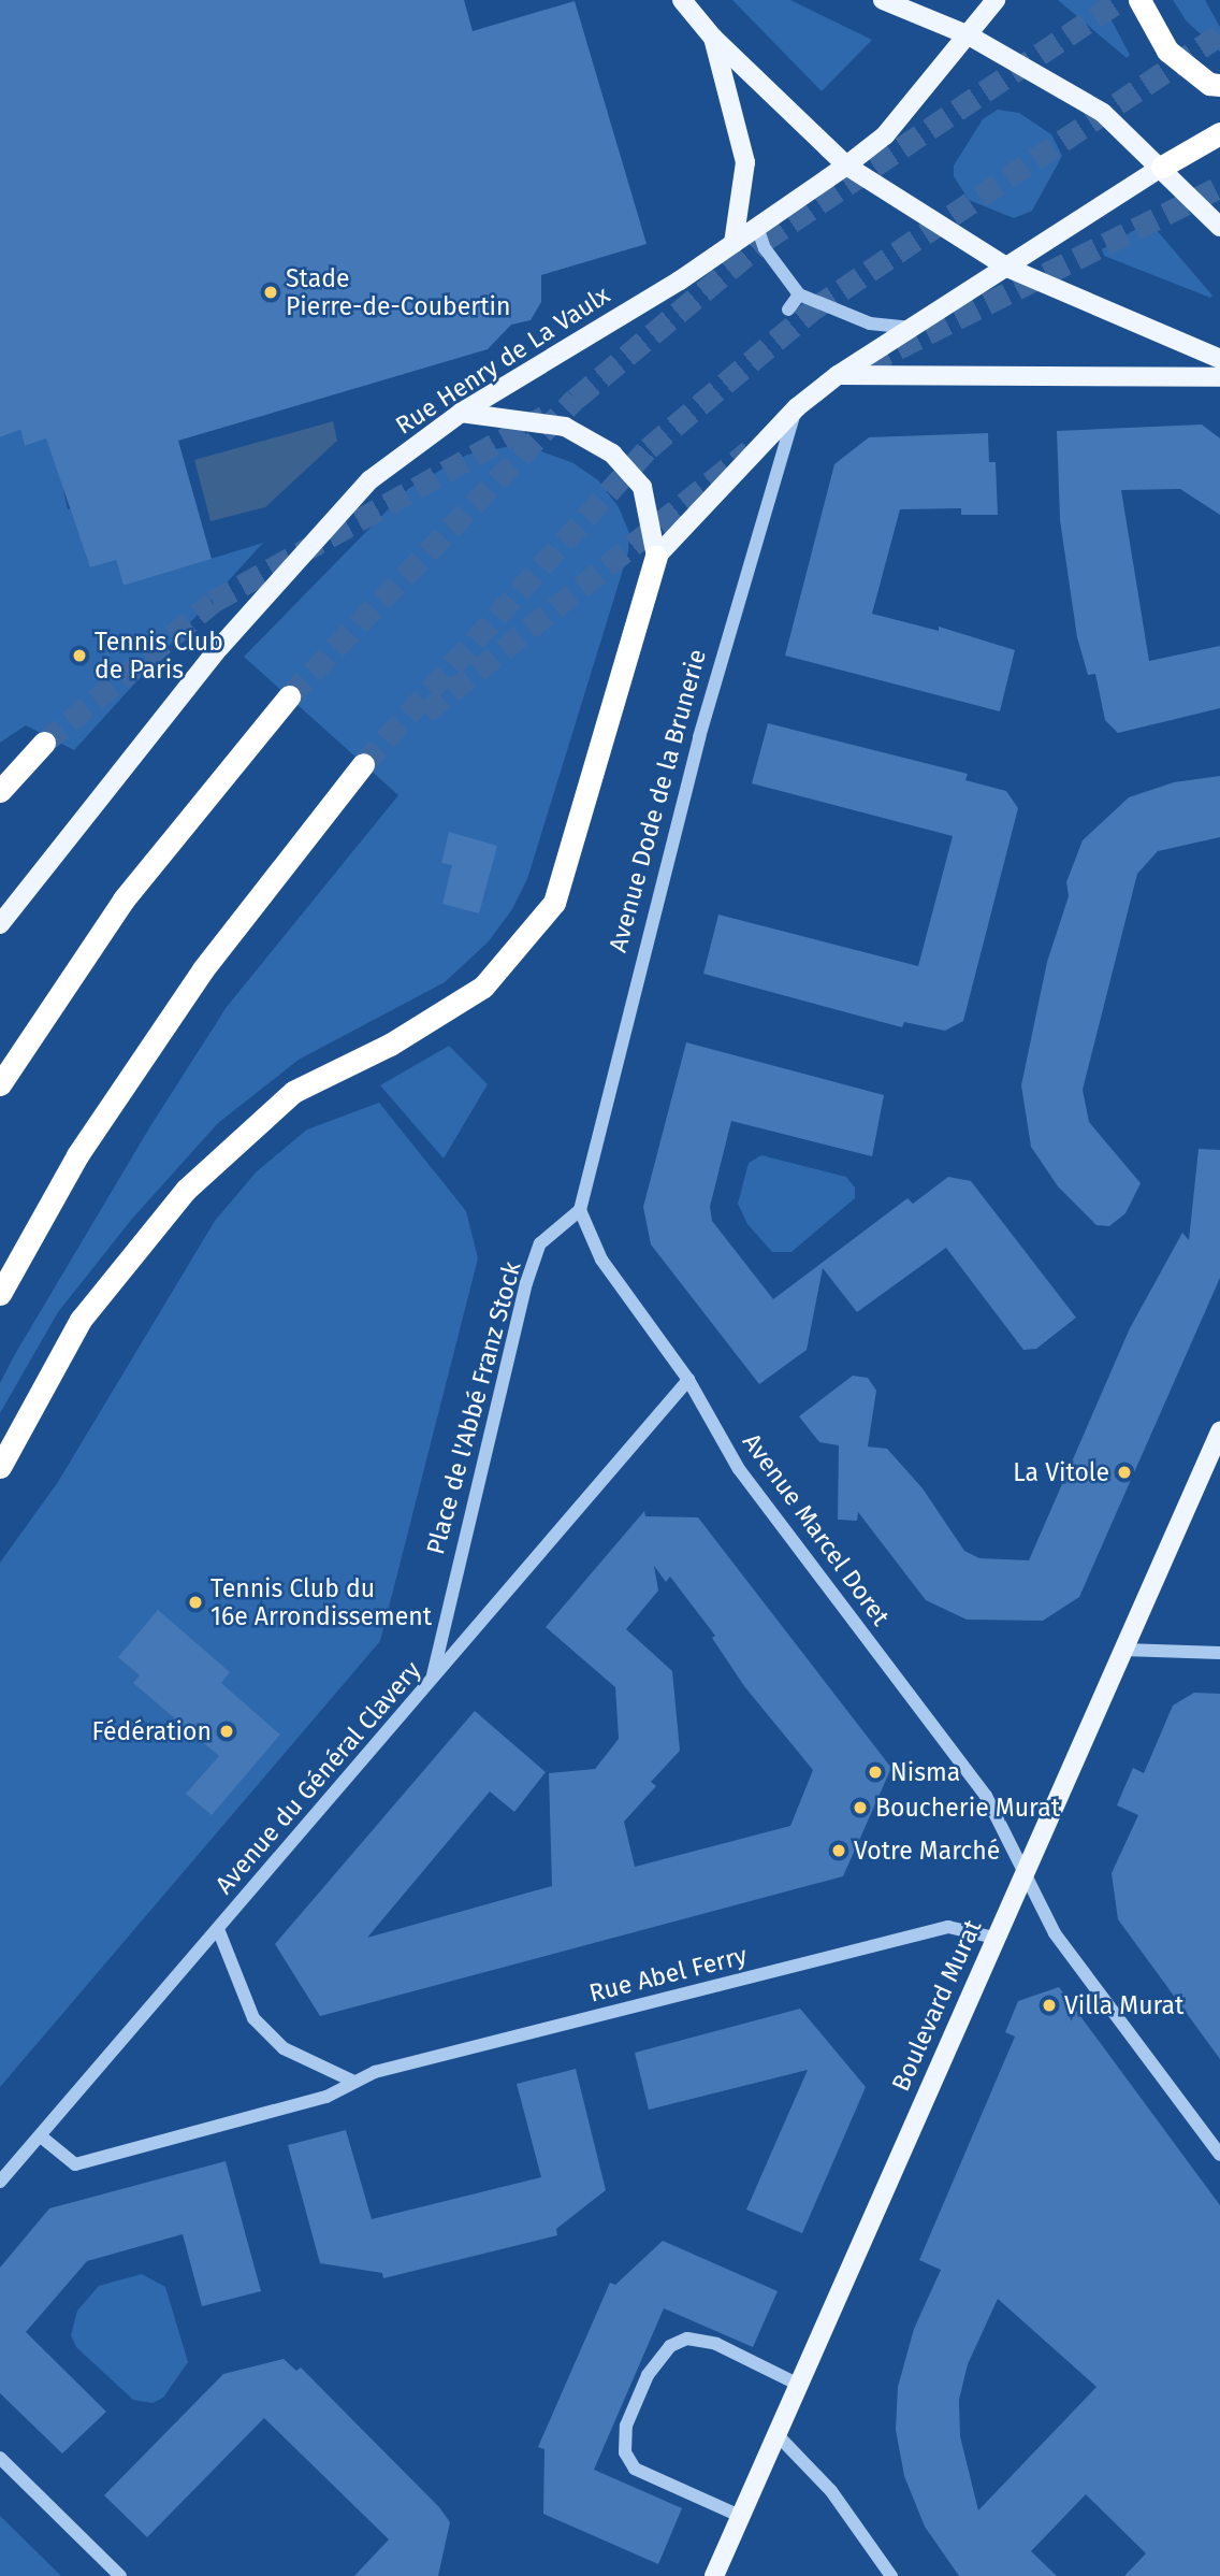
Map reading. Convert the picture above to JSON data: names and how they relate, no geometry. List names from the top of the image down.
{
  "streets": {
    "main road": ["Rue Henry de La Vaulx", "Boulevard Murat"],
    "street": [
      "Avenue Dode de la Brunerie",
      "Place de l'Abbé Franz Stock",
      "Avenue Marcel Doret",
      "Avenue du Général Clavery",
      "Rue Abel Ferry"
    ]
  },
  "crossings": [
    ["Avenue Dode de la Brunerie", "Place de l'Abbé Franz Stock"],
    ["Avenue Dode de la Brunerie", "Avenue Marcel Doret"],
    ["Place de l'Abbé Franz Stock", "Avenue Marcel Doret"],
    ["Place de l'Abbé Franz Stock", "Avenue du Général Clavery"],
    ["Avenue Marcel Doret", "Avenue du Général Clavery"],
    ["Avenue Marcel Doret", "Boulevard Murat"],
    ["Avenue du Général Clavery", "Rue Abel Ferry"],
    ["Rue Abel Ferry", "Boulevard Murat"]
  ],
  "places": [
    "Stade Pierre-de-Coubertin",
    "Tennis Club de Paris",
    "La Vitole",
    "Tennis Club du 16e Arrondissement",
    "Fédération",
    "Nisma",
    "Boucherie Murat",
    "Votre Marché",
    "Villa Murat"
  ]
}
